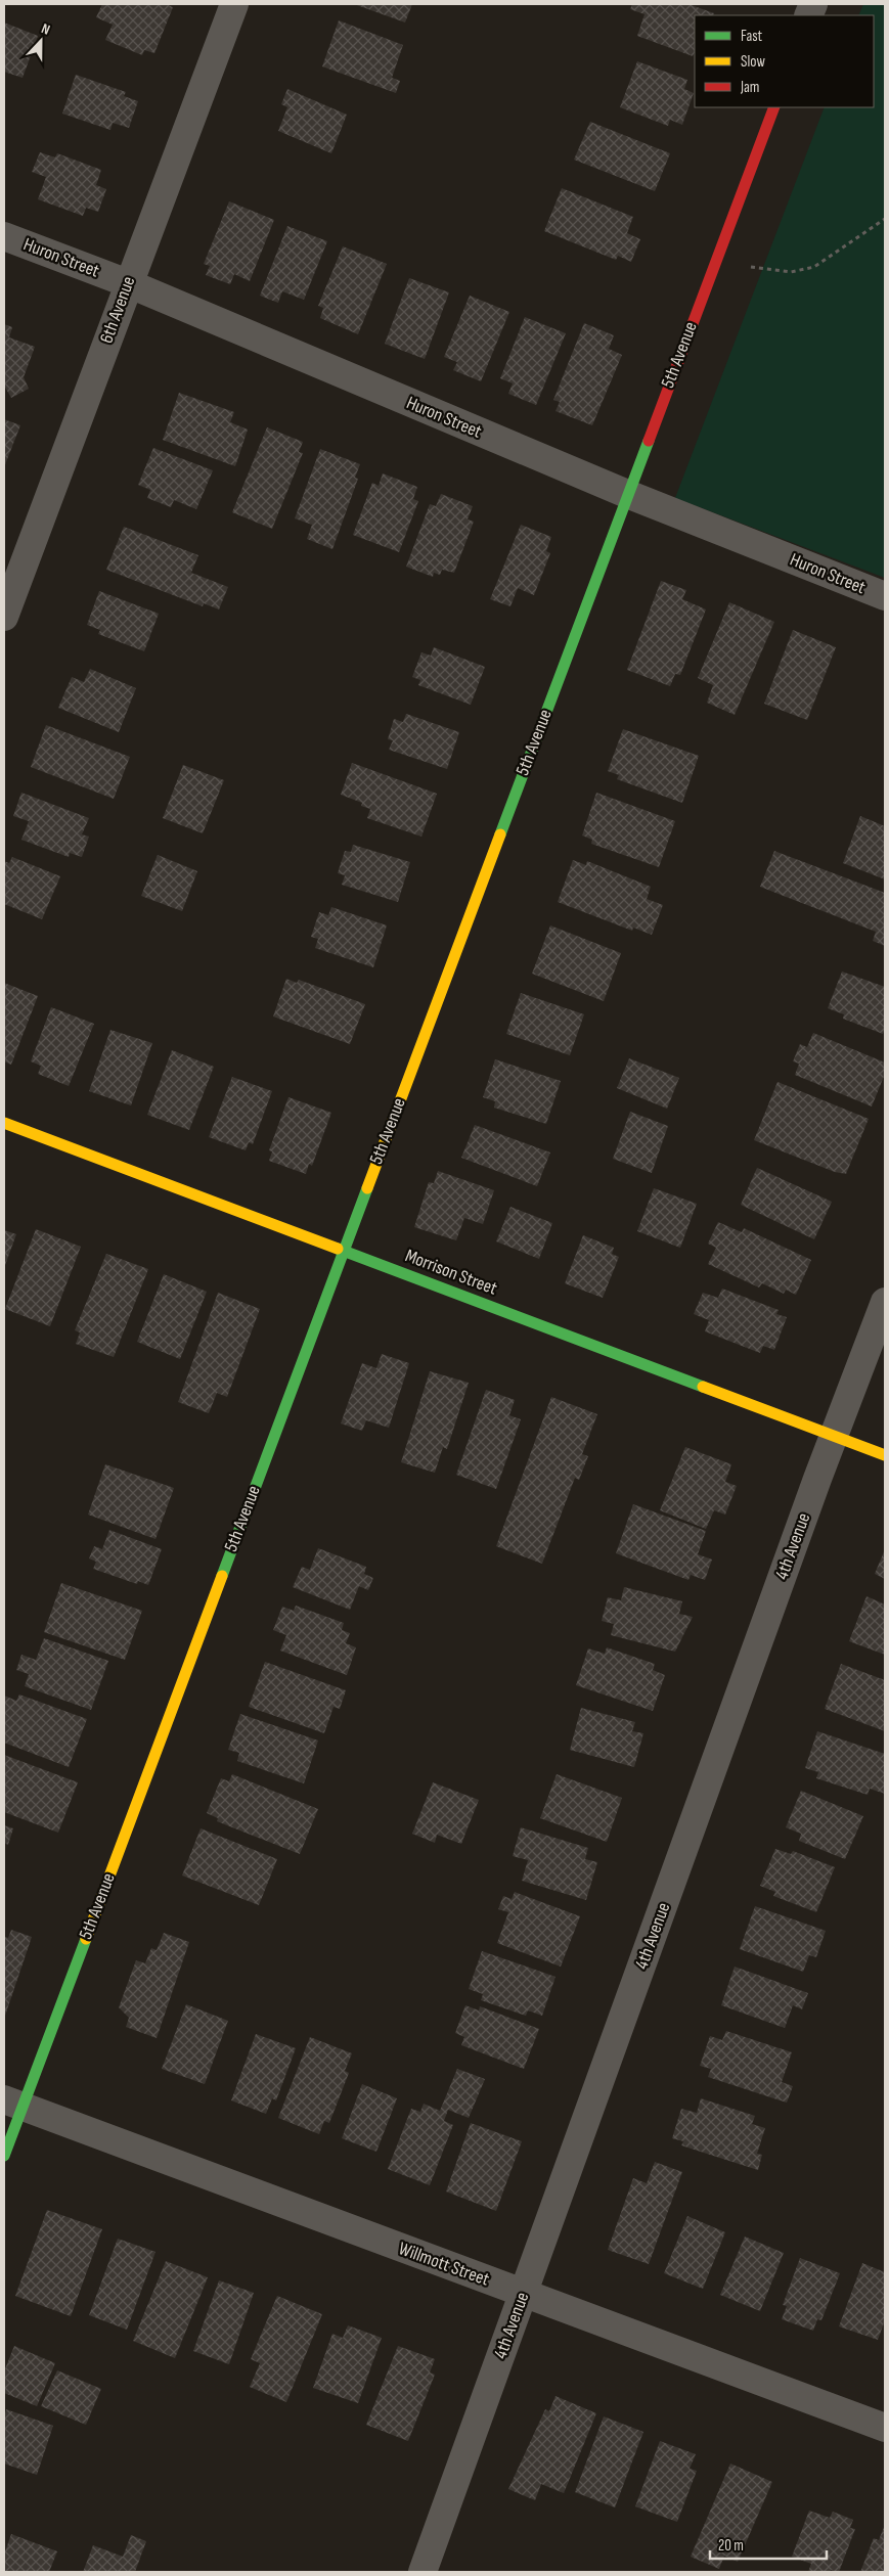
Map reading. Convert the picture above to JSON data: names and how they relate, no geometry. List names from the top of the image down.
{
  "streets": {
    "street": [
      "Huron Street",
      "6th Avenue",
      "5th Avenue",
      "Morrison Street",
      "4th Avenue",
      "Willmott Street"
    ]
  },
  "crossings": [
    ["Huron Street", "6th Avenue"],
    ["Huron Street", "5th Avenue"],
    ["5th Avenue", "Morrison Street"],
    ["5th Avenue", "Willmott Street"],
    ["Morrison Street", "4th Avenue"],
    ["4th Avenue", "Willmott Street"]
  ],
  "legend": ["Fast", "Slow", "Jam"],
  "scale_bar": "20 m",
  "north": "top"
}
